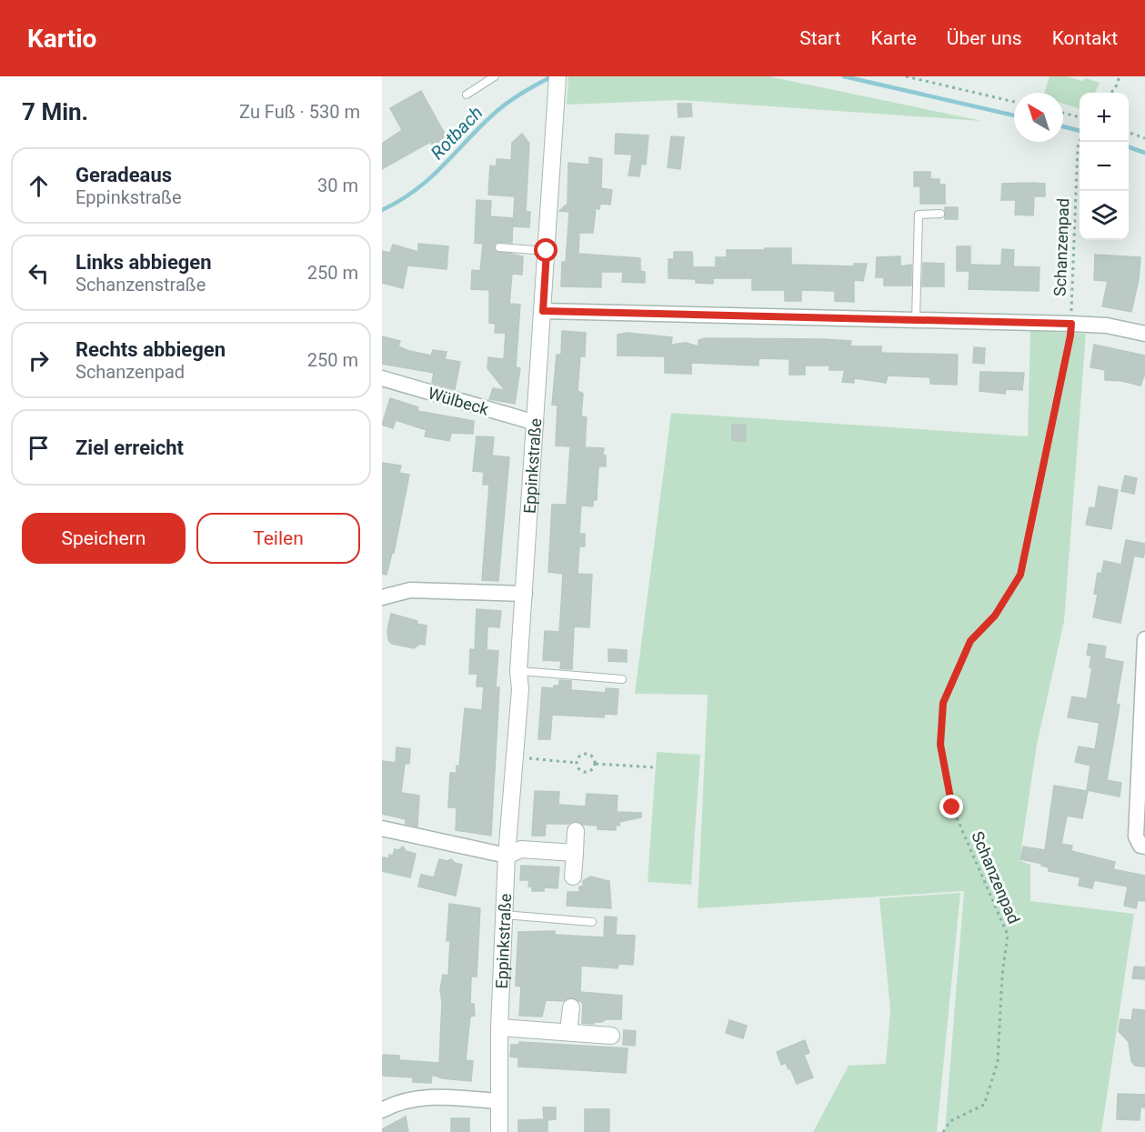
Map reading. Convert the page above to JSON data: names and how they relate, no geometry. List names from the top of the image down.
{
  "streets": {
    "street": ["Wülbeck", "Eppinkstraße"],
    "path": ["Schanzenpad"]
  },
  "crossings": [
    ["Wülbeck", "Eppinkstraße"]
  ],
  "water": ["Rotbach"],
  "north": "top left",
  "page": {
    "header": "Kartio",
    "nav": [
      "Start",
      "Karte",
      "Über uns",
      "Kontakt"
    ],
    "heading": ["7 Min.", "Zu Fuß · 530 m"],
    "map_buttons": ["+", "−"],
    "list": [
      ["Geradeaus", "Eppinkstraße", "30 m"],
      ["Links abbiegen", "Schanzenstraße", "250 m"],
      ["Rechts abbiegen", "Schanzenpad", "250 m"],
      "Ziel erreicht"
    ],
    "buttons": ["Speichern", "Teilen"]
  }
}
